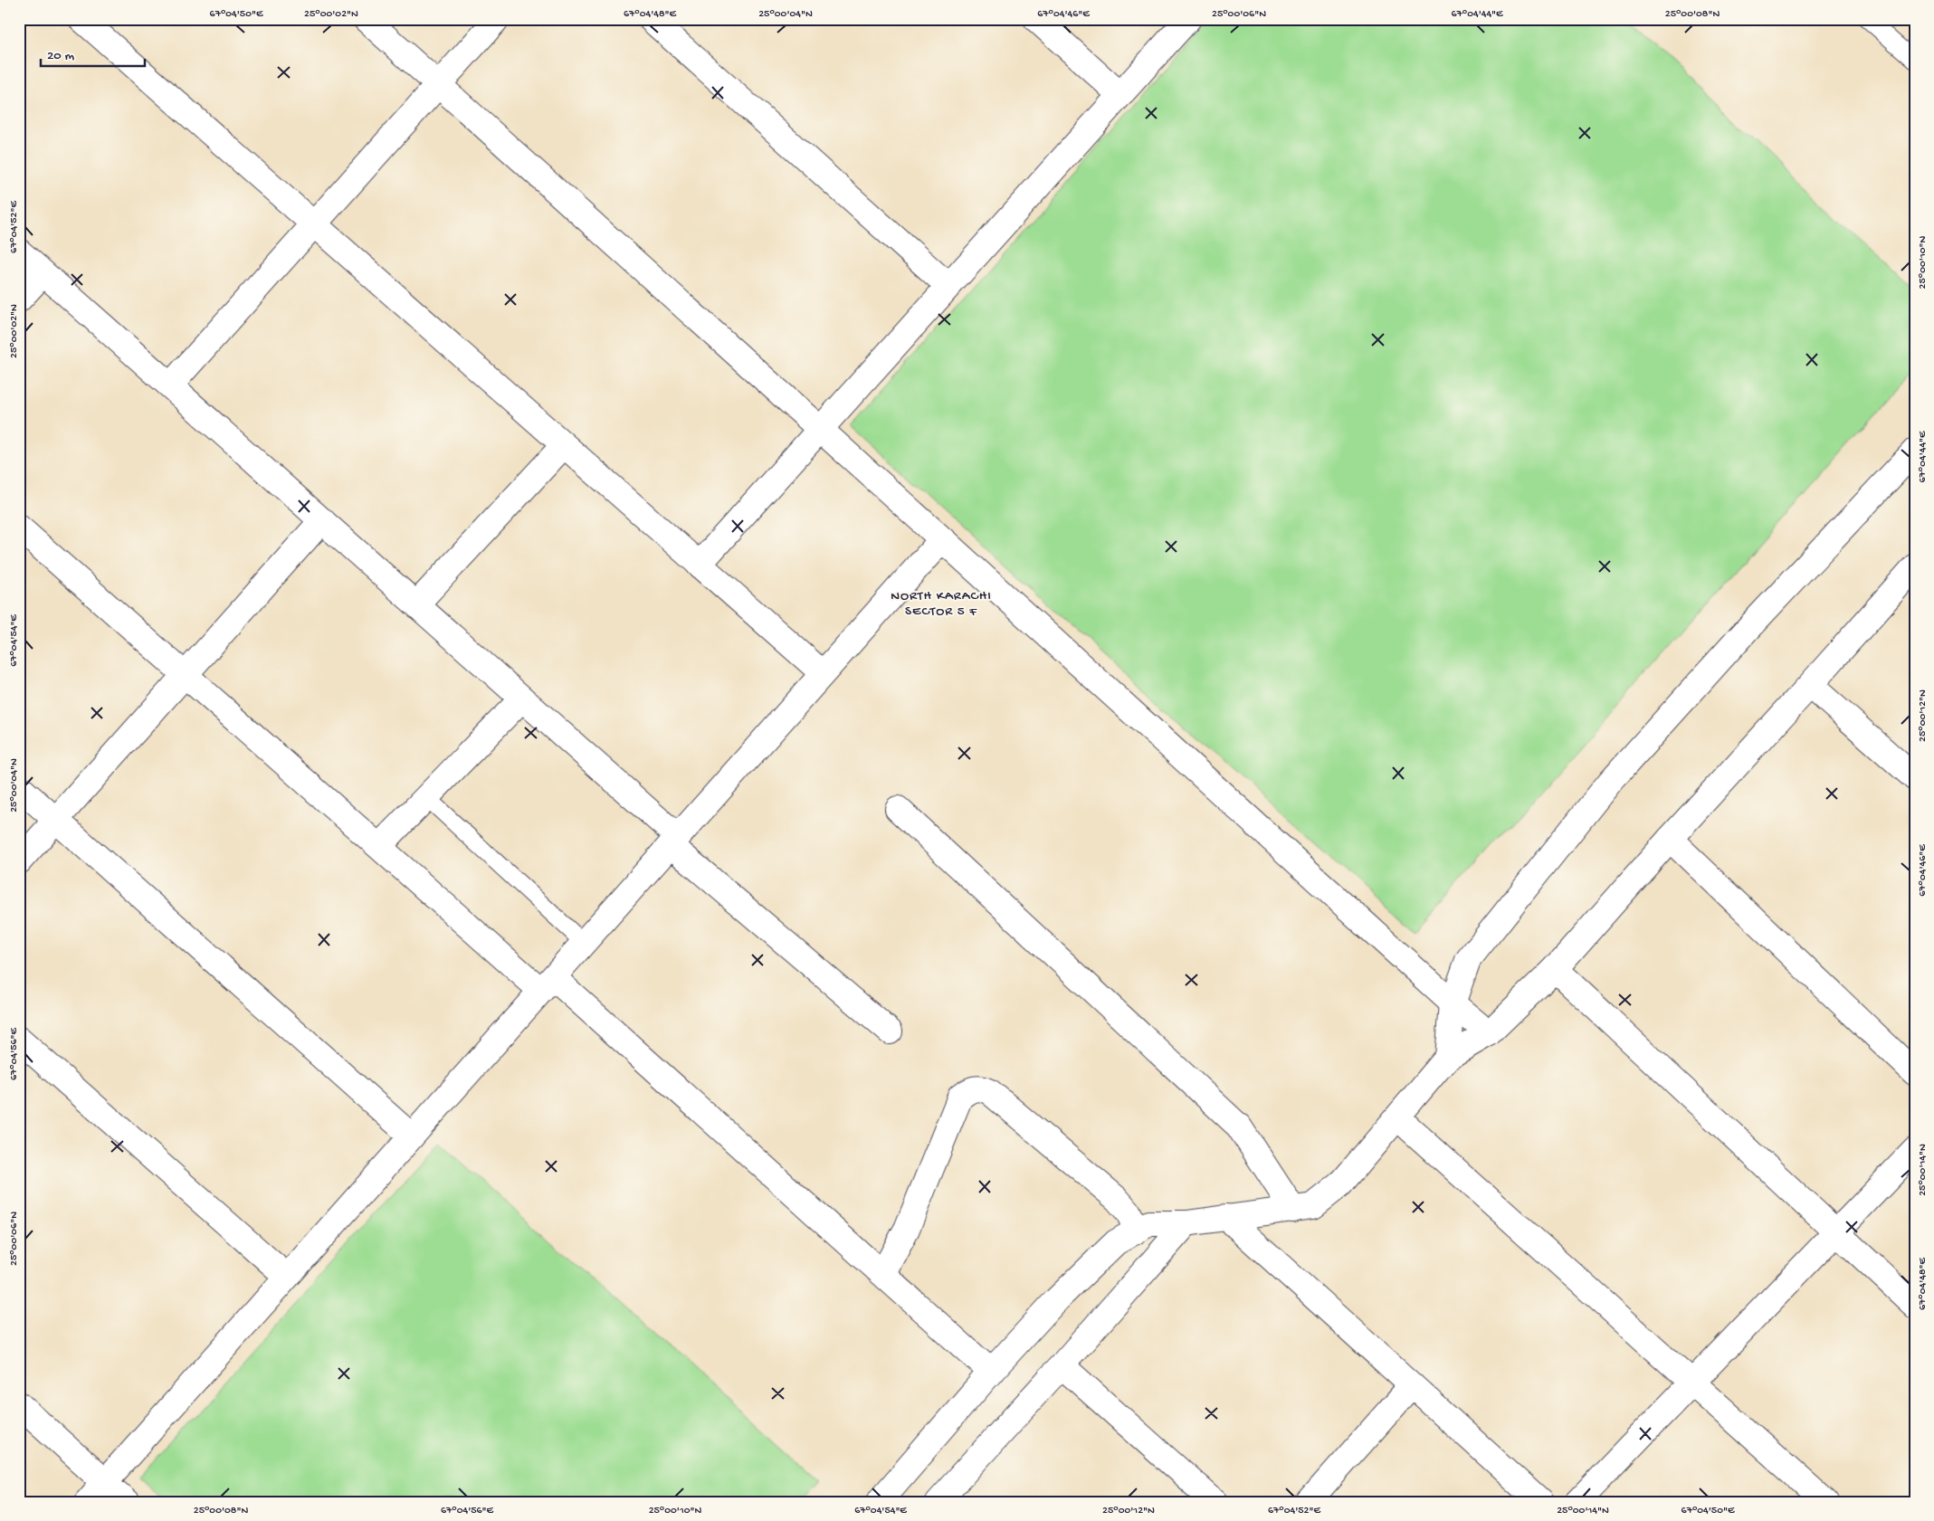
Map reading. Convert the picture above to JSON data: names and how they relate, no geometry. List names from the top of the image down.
{
  "districts": ["NORTH KARACHI SECTOR 5 F"],
  "scale_bar": "20 m",
  "coordinates": [
    "67°04'50\"E",
    "25°00'02\"N",
    "67°04'48\"E",
    "25°00'04\"N",
    "67°04'46\"E",
    "25°00'06\"N",
    "67°04'44\"E",
    "25°00'08\"N",
    "67°04'52\"E",
    "25°00'10\"N",
    "67°04'54\"E",
    "25°00'12\"N",
    "67°04'56\"E",
    "25°00'14\"N"
  ]
}
